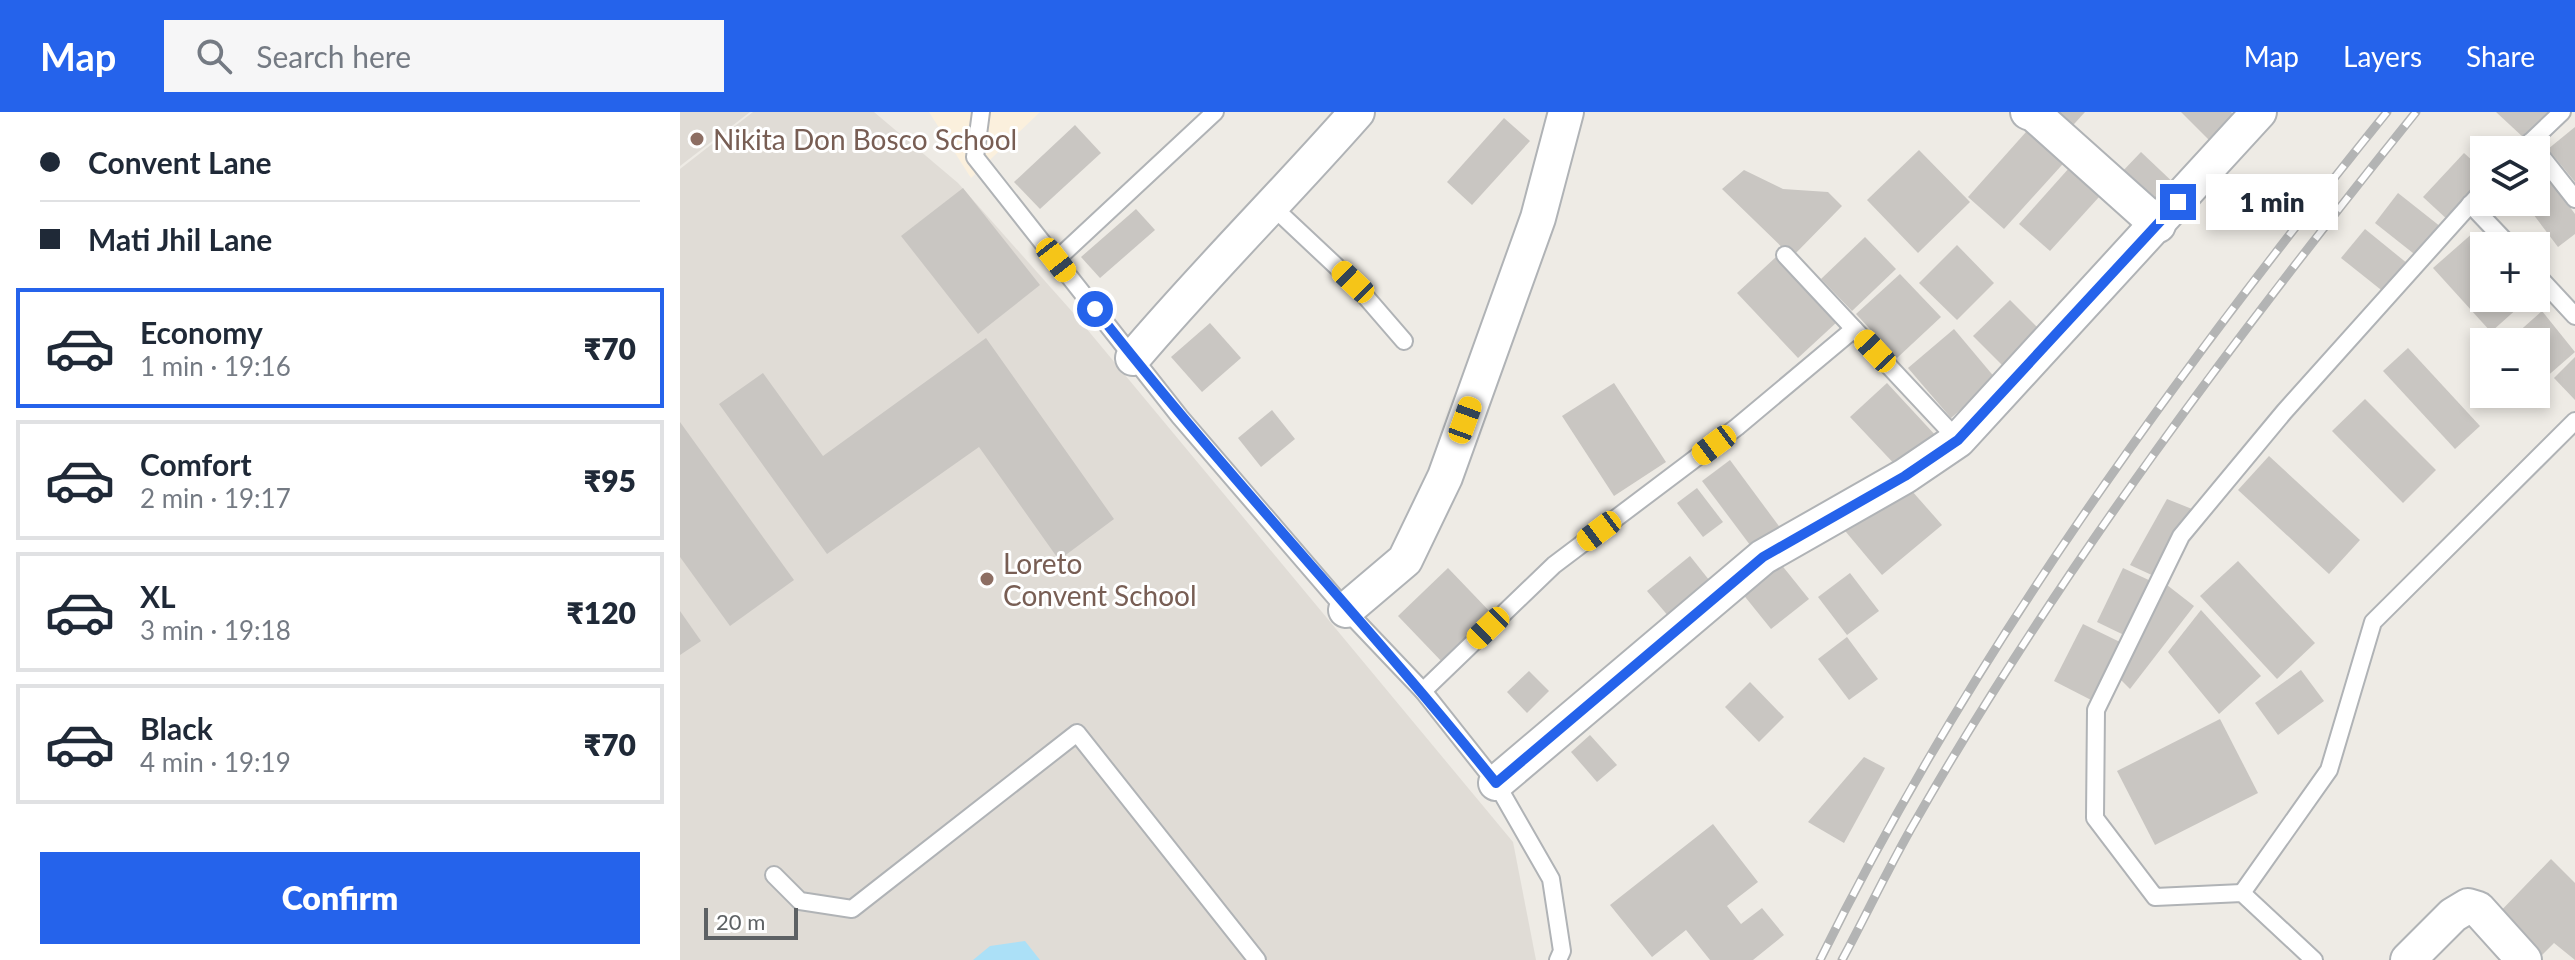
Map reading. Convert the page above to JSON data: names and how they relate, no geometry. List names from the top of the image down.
{
  "places": ["Nikita Don Bosco School", "Loreto Convent School"],
  "scale_bar": "20 m",
  "page": {
    "header": "Map",
    "search": "Search here",
    "nav": ["Map", "Layers", "Share"],
    "banner": ["Convent Lane", "Mati Jhil Lane"],
    "map_buttons": ["+", "−"],
    "bubble": "1 min",
    "list": [
      {
        "name": "Economy",
        "note": "1 min · 19:16",
        "value": "₹70"
      },
      {
        "name": "Comfort",
        "note": "2 min · 19:17",
        "value": "₹95"
      },
      {
        "name": "XL",
        "note": "3 min · 19:18",
        "value": "₹120"
      },
      {
        "name": "Black",
        "note": "4 min · 19:19",
        "value": "₹70"
      }
    ],
    "buttons": "Confirm",
    "scale": "20 m"
  }
}
